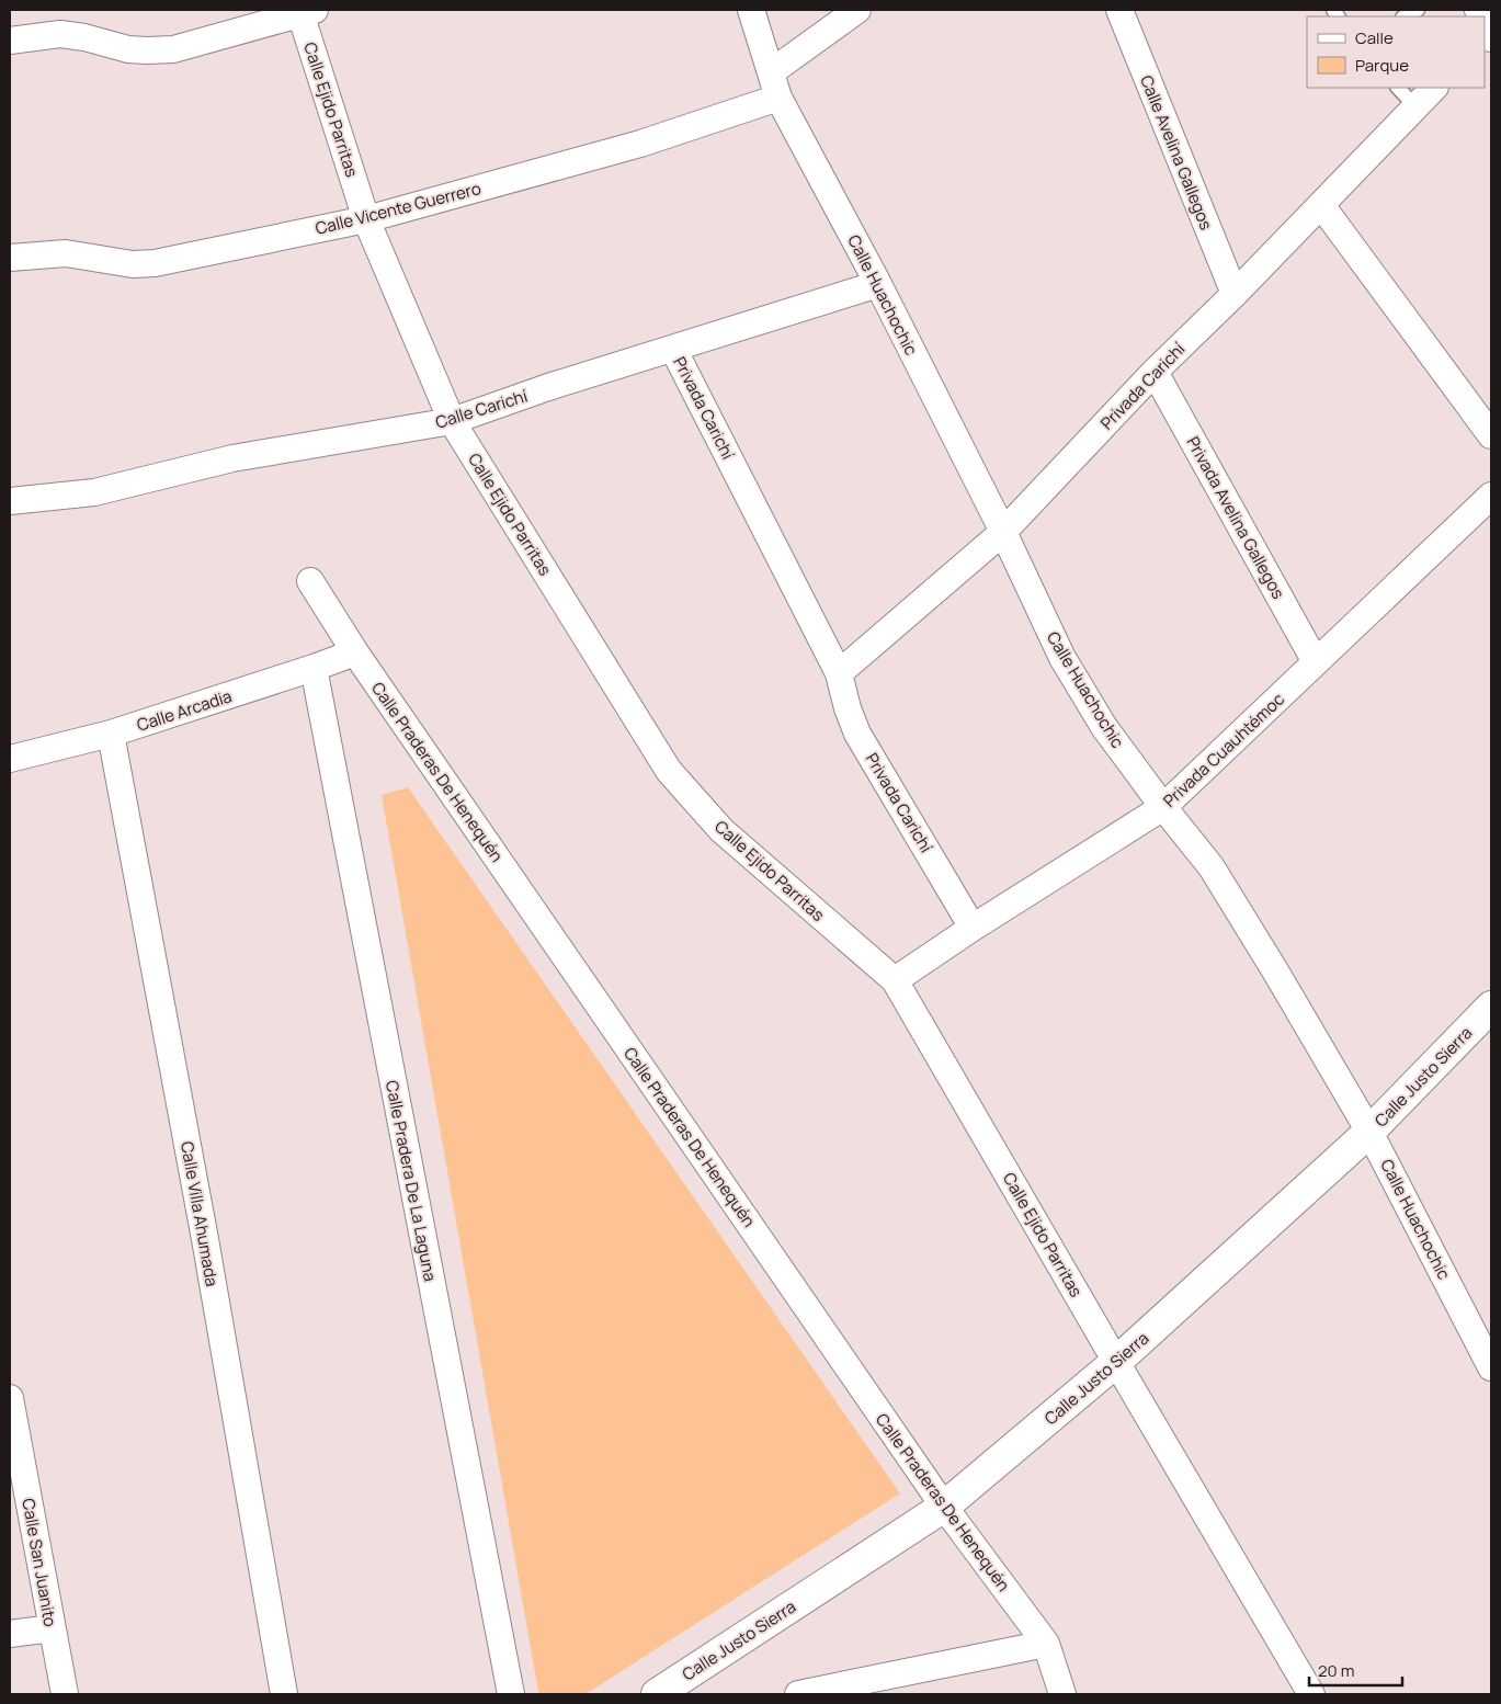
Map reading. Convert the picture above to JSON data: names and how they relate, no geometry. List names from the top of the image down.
{
  "streets": {
    "street": [
      "Calle Ejido Parritas",
      "Calle Avelina Gallegos",
      "Calle Vicente Guerrero",
      "Calle Huachochic",
      "Privada Carichí",
      "Calle Carichí",
      "Privada Avelina Gallegos",
      "Calle Arcadia",
      "Privada Cuauhtémoc",
      "Calle Praderas De Henequén",
      "Calle Justo Sierra",
      "Calle Pradera De La Laguna",
      "Calle Villa Ahumada",
      "Calle San Juanito"
    ]
  },
  "crossings": [
    ["Calle Ejido Parritas", "Calle Vicente Guerrero"],
    ["Calle Ejido Parritas", "Calle Carichí"],
    ["Calle Ejido Parritas", "Privada Cuauhtémoc"],
    ["Calle Ejido Parritas", "Calle Justo Sierra"],
    ["Calle Avelina Gallegos", "Privada Carichí"],
    ["Calle Vicente Guerrero", "Calle Huachochic"],
    ["Calle Huachochic", "Privada Carichí"],
    ["Calle Huachochic", "Calle Carichí"],
    ["Calle Huachochic", "Privada Cuauhtémoc"],
    ["Calle Huachochic", "Calle Justo Sierra"],
    ["Privada Carichí", "Calle Carichí"],
    ["Privada Carichí", "Privada Avelina Gallegos"],
    ["Privada Carichí", "Privada Cuauhtémoc"],
    ["Privada Avelina Gallegos", "Privada Cuauhtémoc"],
    ["Calle Arcadia", "Calle Praderas De Henequén"],
    ["Calle Arcadia", "Calle Pradera De La Laguna"],
    ["Calle Arcadia", "Calle Villa Ahumada"],
    ["Calle Praderas De Henequén", "Calle Justo Sierra"]
  ],
  "legend": ["Calle", "Parque"],
  "scale_bar": "20 m"
}
